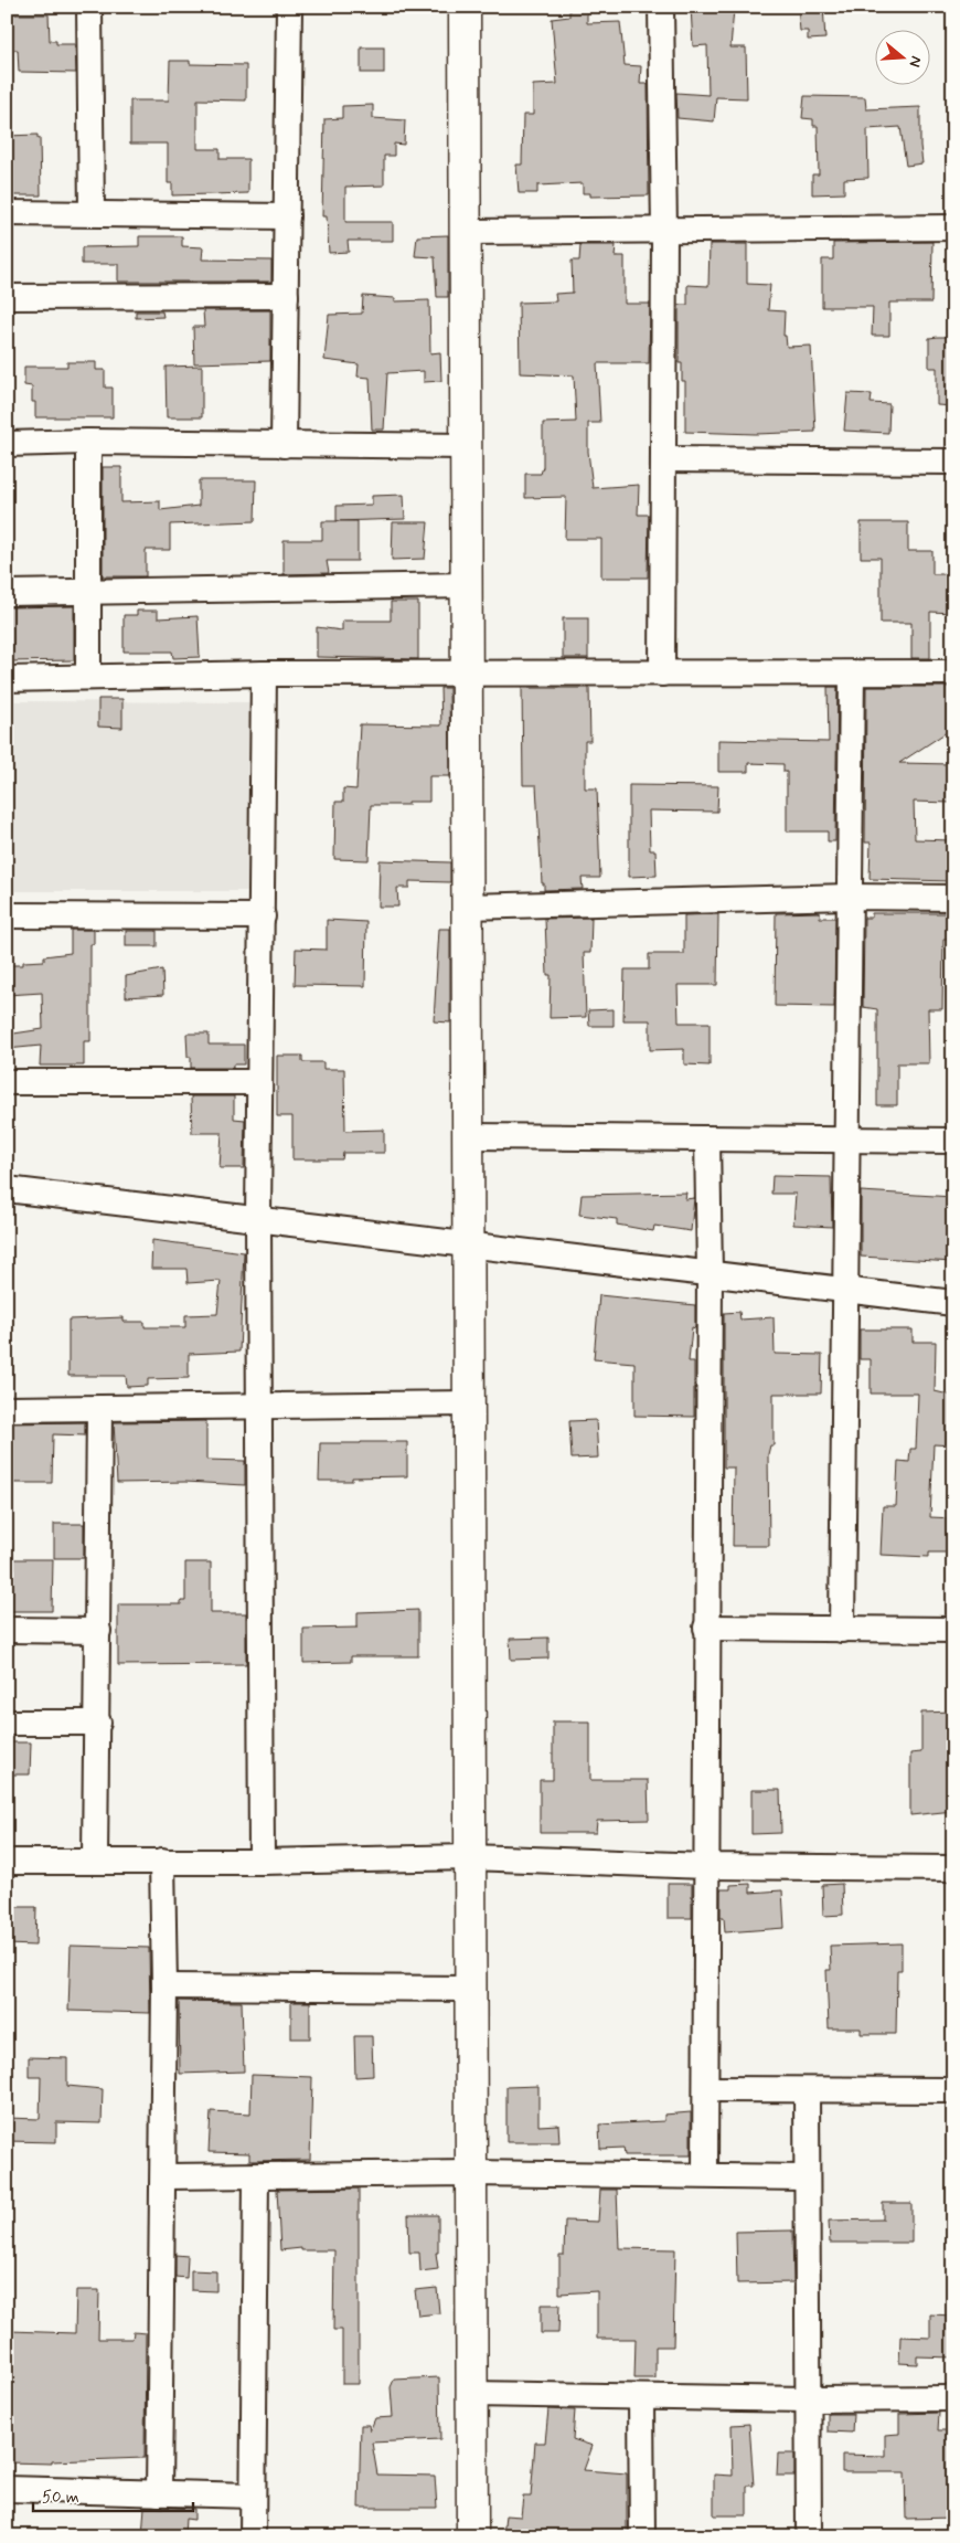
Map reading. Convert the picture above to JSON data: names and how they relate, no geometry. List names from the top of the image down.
{
  "scale_bar": "50 m",
  "north": "right"
}
